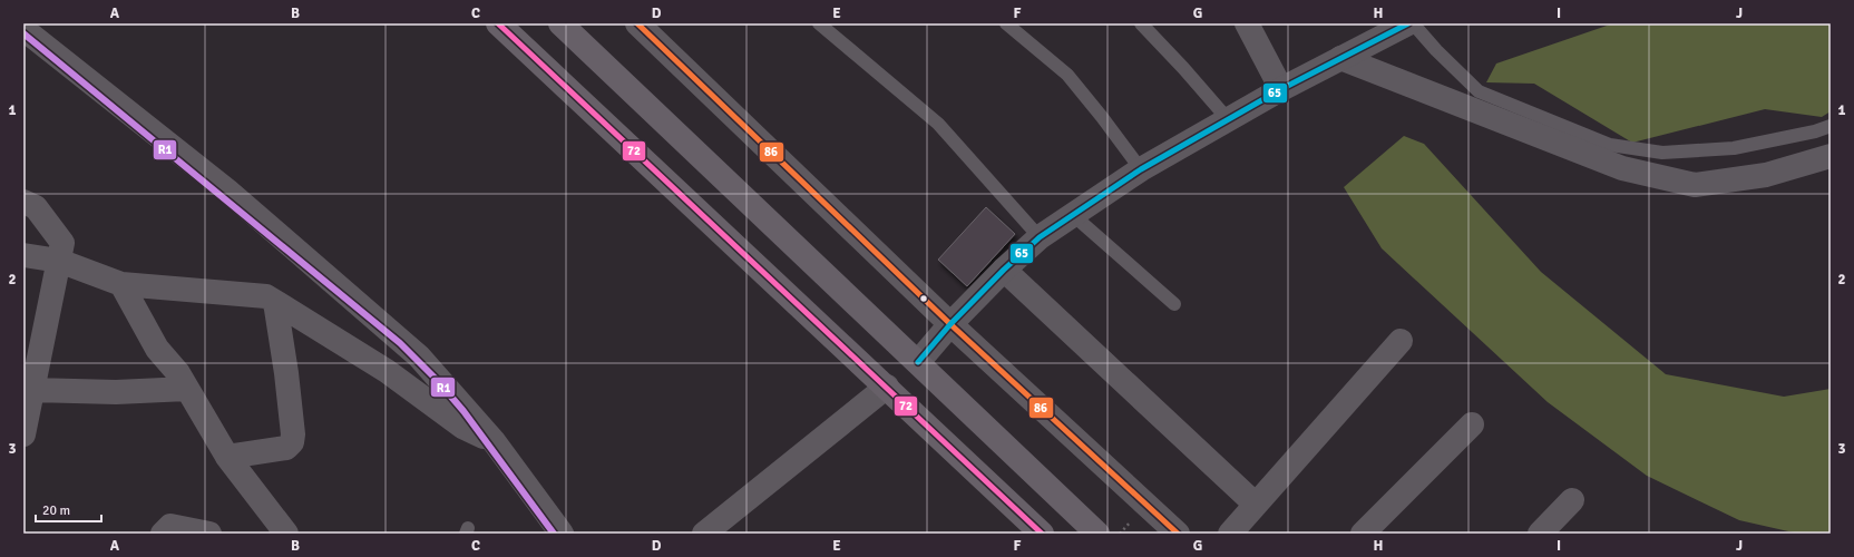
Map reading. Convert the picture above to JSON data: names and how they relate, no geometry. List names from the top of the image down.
{
  "lines": [
    "transit line 72",
    "transit line 86",
    "transit line 65",
    "transit line R1"
  ],
  "scale_bar": "20 m",
  "grid": {
    "columns": [
      "A",
      "B",
      "C",
      "D",
      "E",
      "F",
      "G",
      "H",
      "I",
      "J"
    ],
    "rows": ["1", "2", "3"]
  }
}
